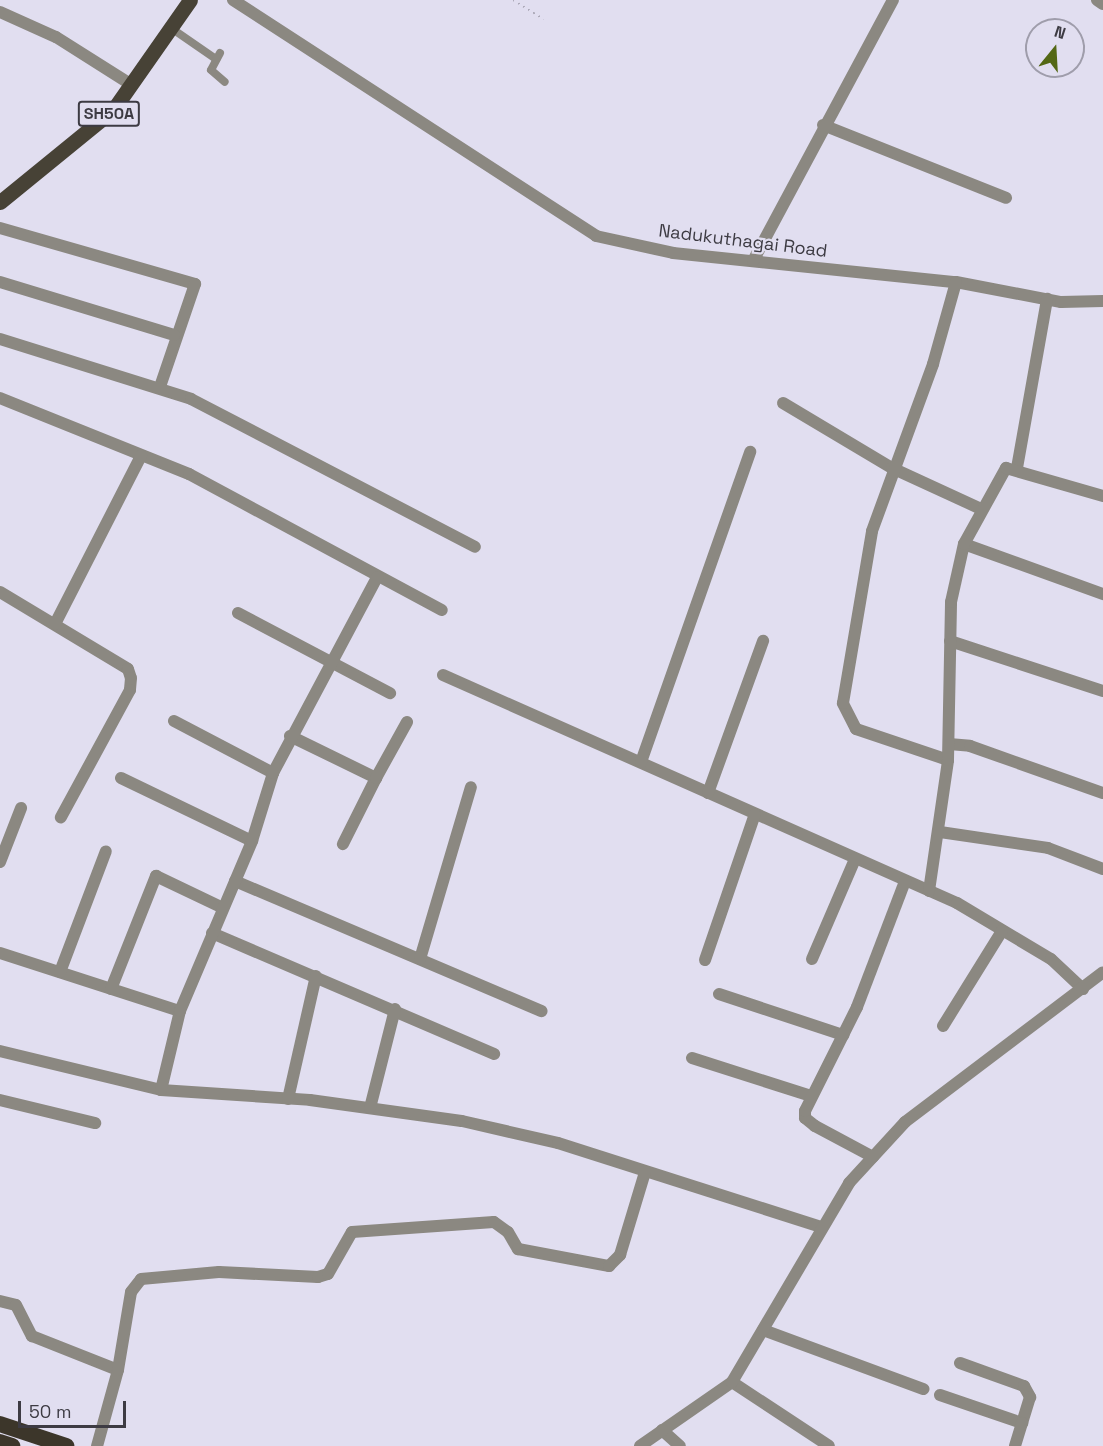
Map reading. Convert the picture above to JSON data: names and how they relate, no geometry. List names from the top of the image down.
{
  "streets": {
    "main road": ["SH50A"],
    "street": ["Nadukuthagai Road"]
  },
  "scale_bar": "50 m",
  "north": "top"
}
